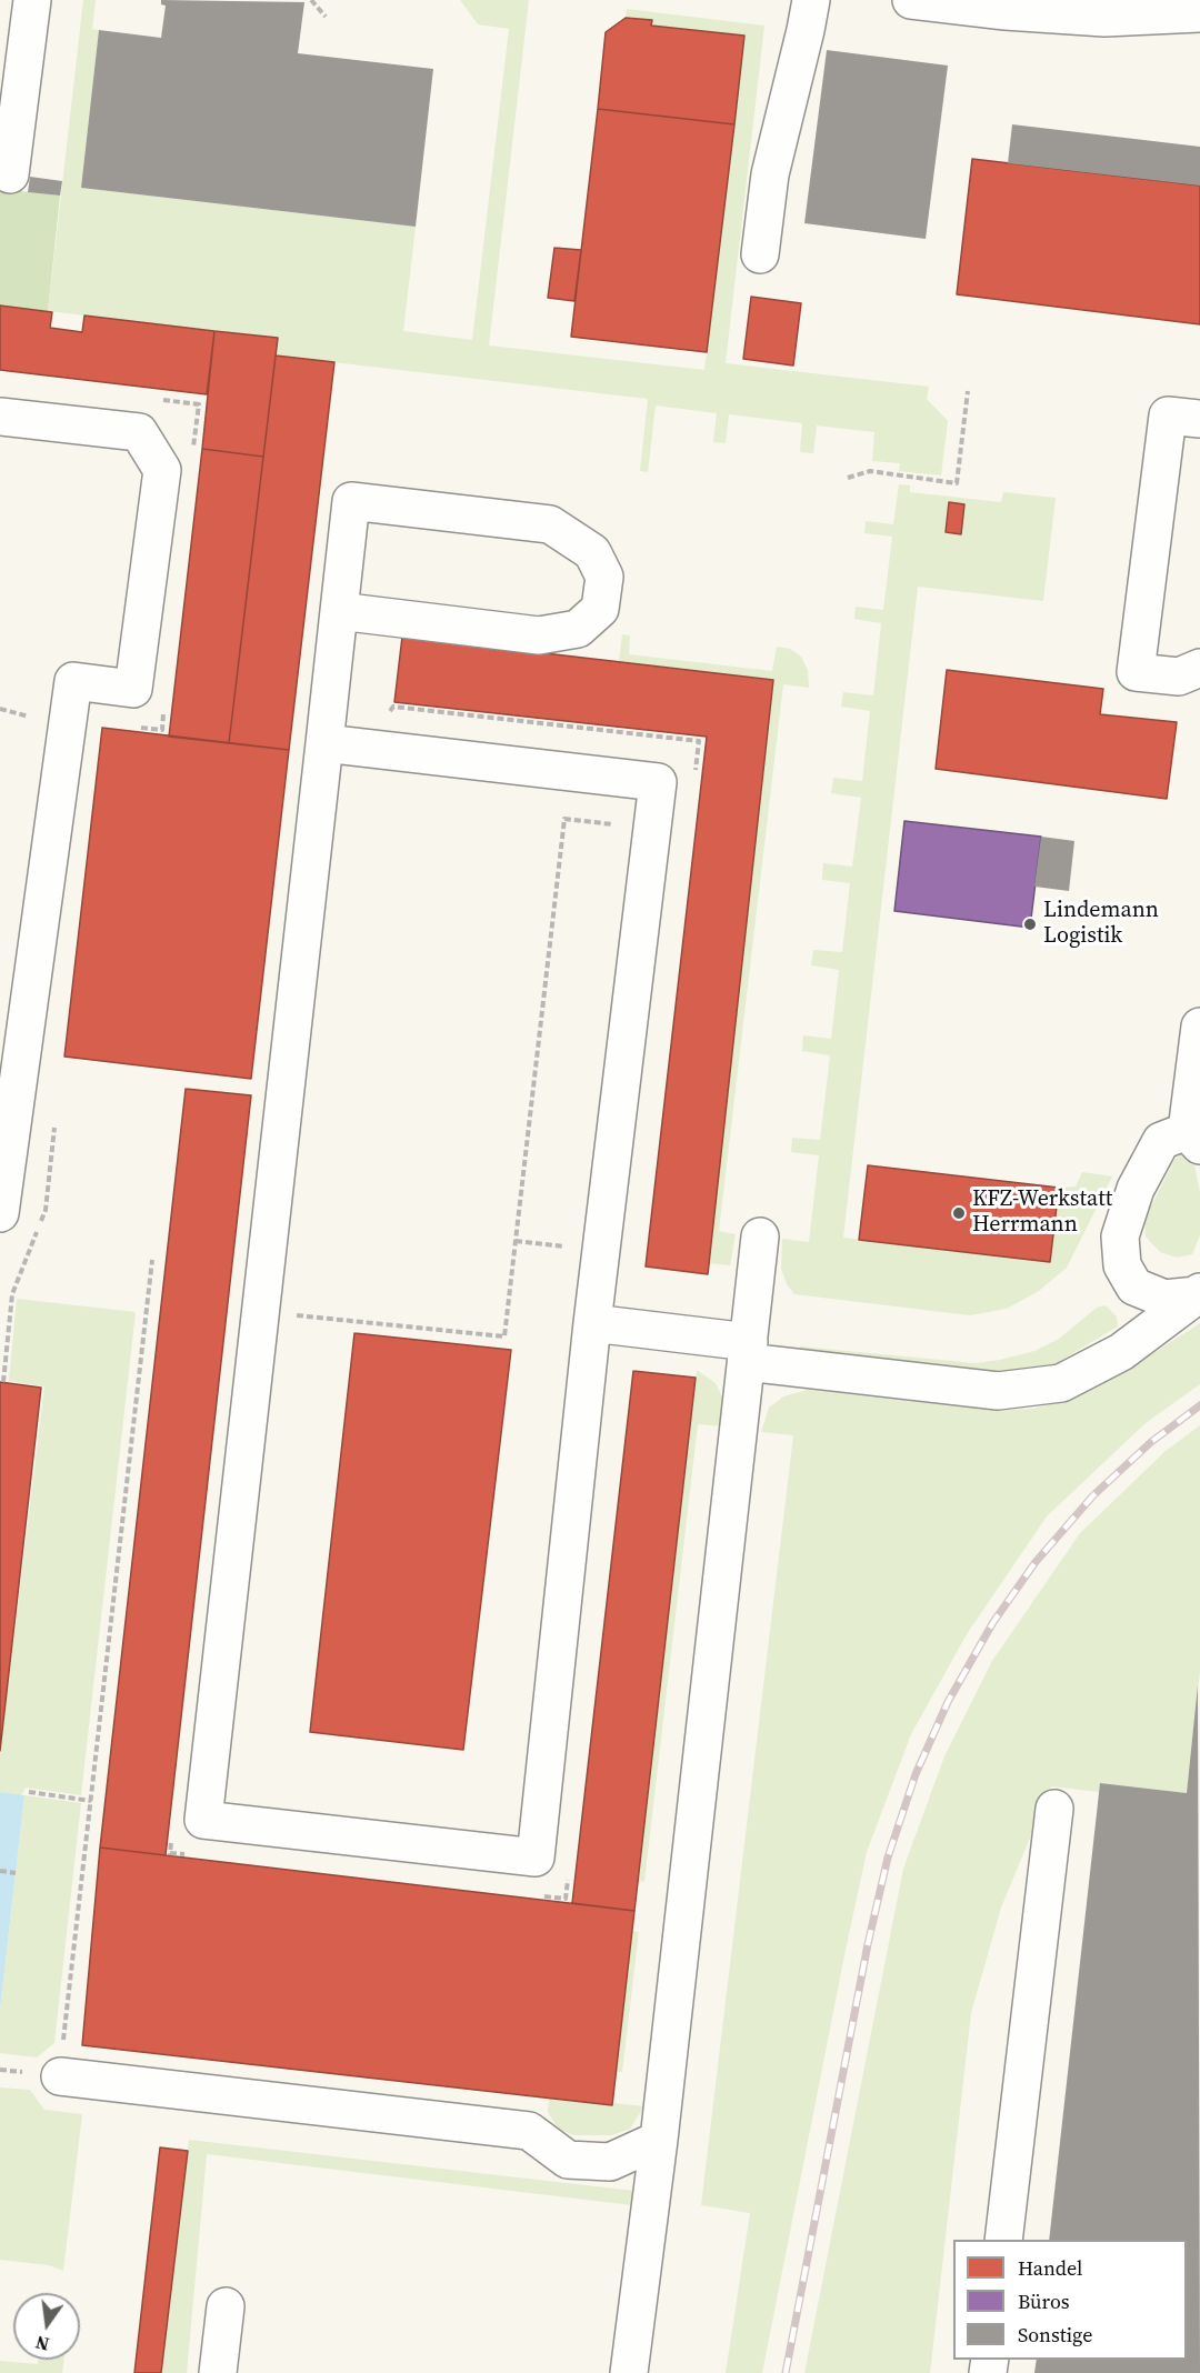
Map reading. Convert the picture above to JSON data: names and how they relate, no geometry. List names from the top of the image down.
{
  "places": ["Lindemann Logistik", "KFZ-Werkstatt Herrmann"],
  "legend": ["Handel", "Büros", "Sonstige"],
  "north": "bottom"
}
